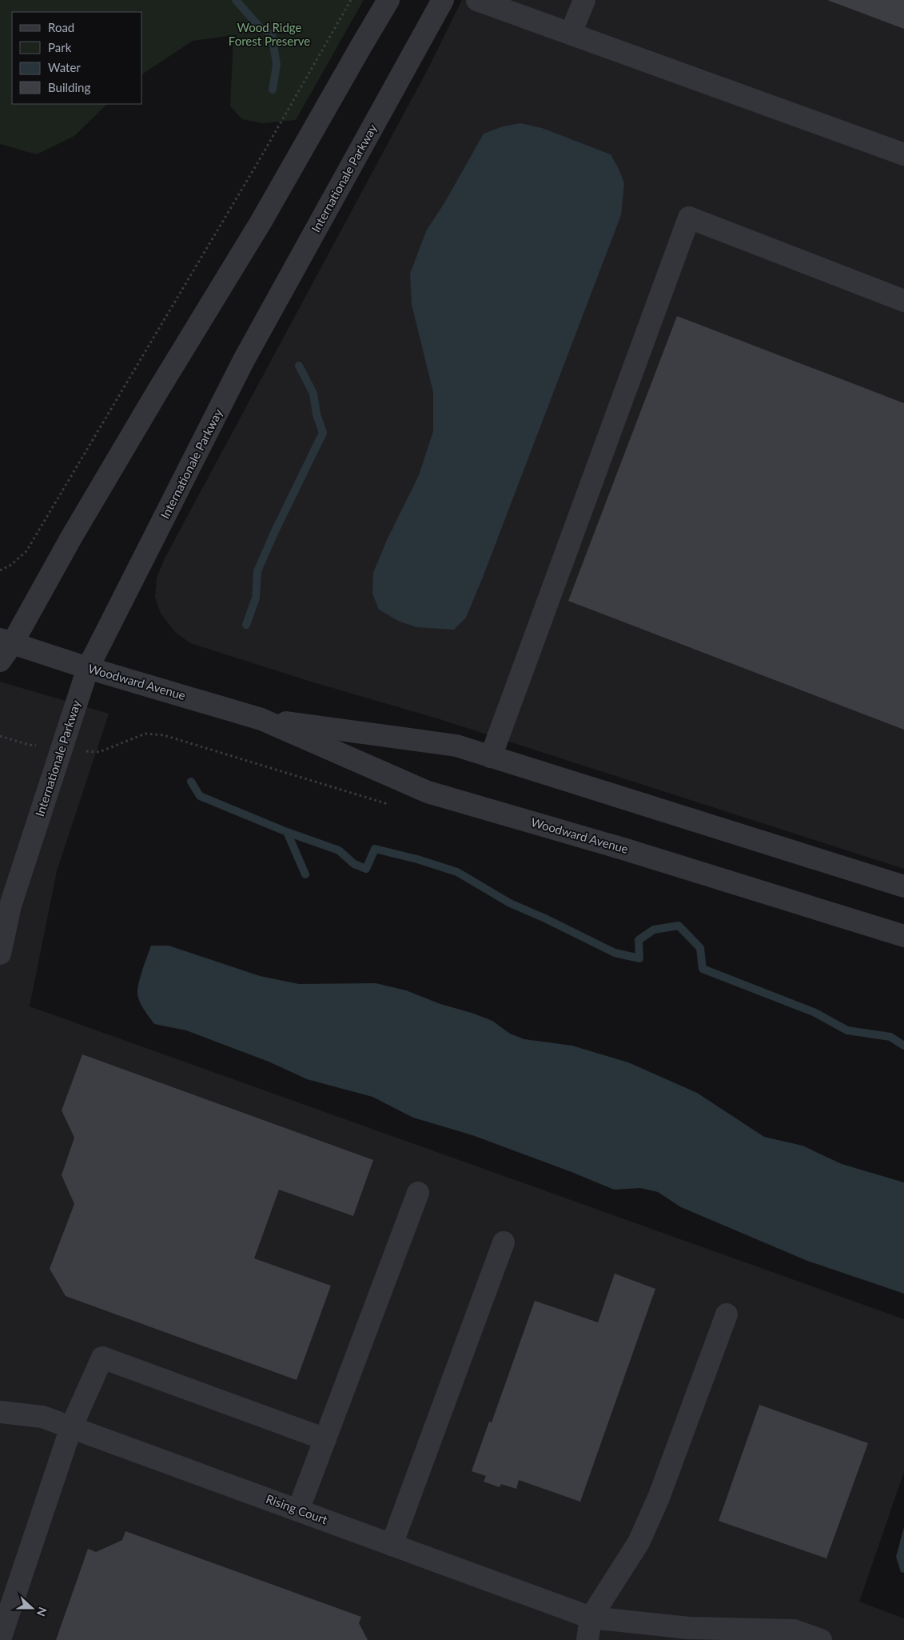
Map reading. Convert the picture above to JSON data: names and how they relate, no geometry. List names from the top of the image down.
{
  "streets": {
    "street": ["Internationale Parkway", "Woodward Avenue", "Rising Court"]
  },
  "crossings": [
    ["Internationale Parkway", "Woodward Avenue"]
  ],
  "parks": ["Wood Ridge Forest Preserve"],
  "legend": [
    "Road",
    "Park",
    "Water",
    "Building"
  ],
  "north": "right"
}
